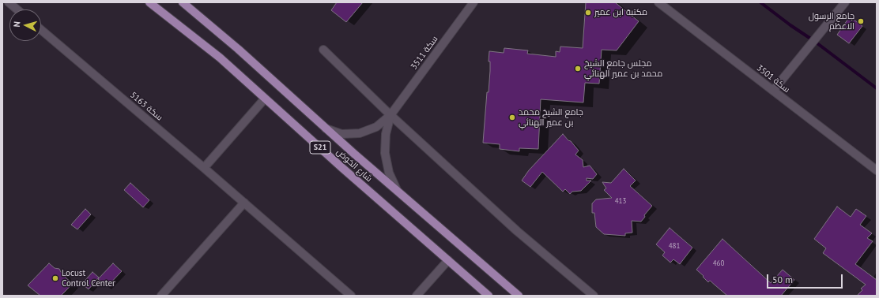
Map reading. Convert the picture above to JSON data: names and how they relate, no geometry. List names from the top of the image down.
{
  "streets": {
    "main road": ["S21", "شارع الخوض"],
    "street": ["سكة 3511", "سكة 3501", "سكة 5163"]
  },
  "places": [
    "مكتبة ابن عمير",
    "جامع الرسول الاعظم",
    "مجلس جامع الشيخ محمد بن عمير الهنائي",
    "جامع الشيخ محمد بن عمير الهنائي",
    "Locust Control Center"
  ],
  "house_numbers": ["413", "481", "460"],
  "scale_bar": "50 m",
  "north": "left"
}
